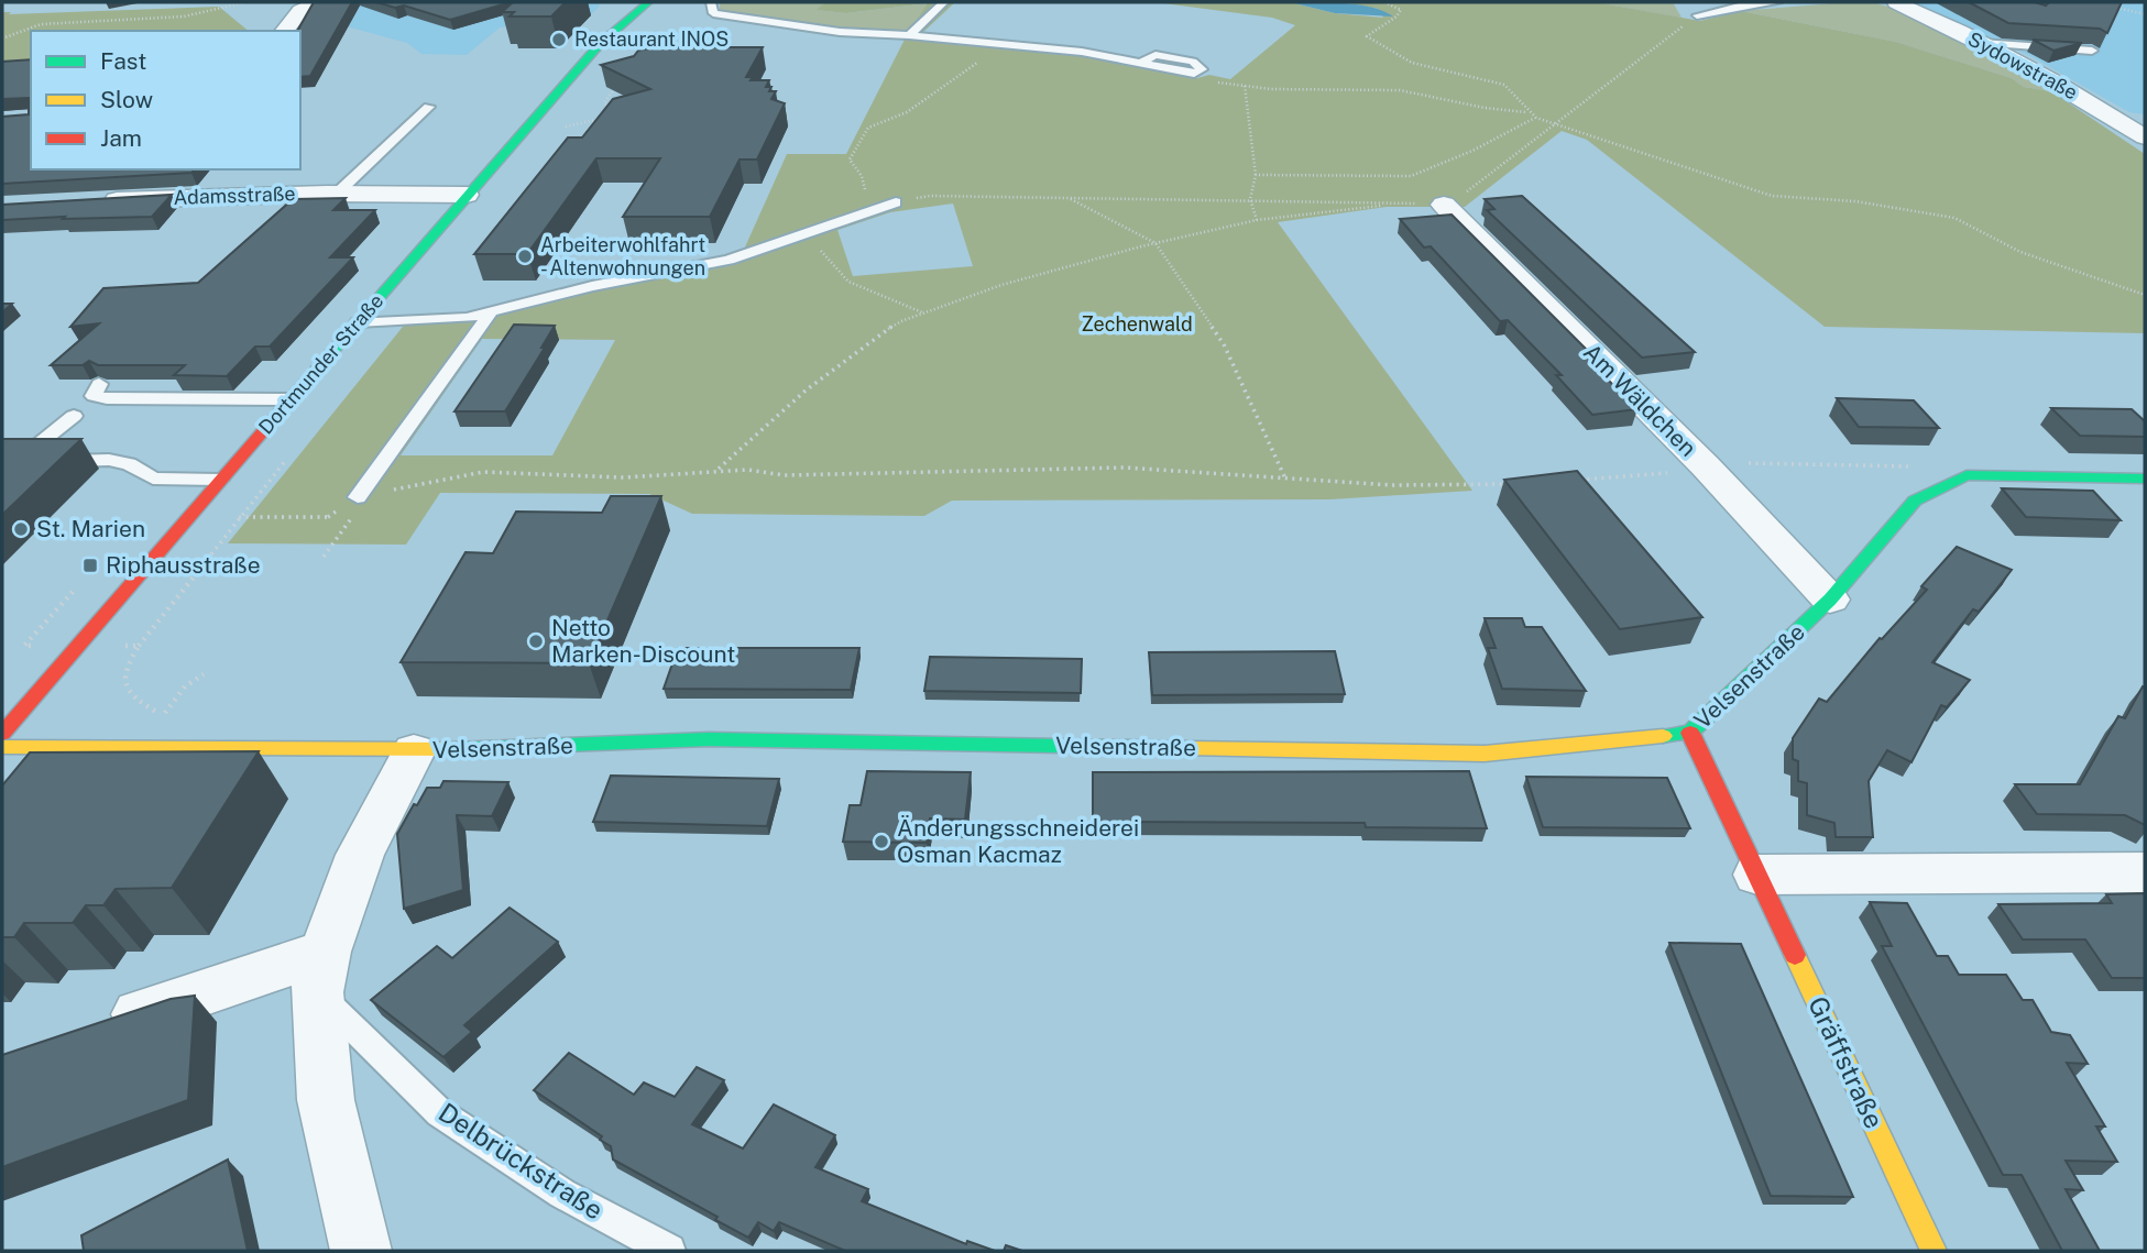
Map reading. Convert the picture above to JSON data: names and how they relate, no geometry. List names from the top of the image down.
{
  "streets": {
    "street": [
      "Sydowstraße",
      "Adamsstraße",
      "Dortmunder Straße",
      "Am Wäldchen",
      "Velsenstraße",
      "Gräffstraße"
    ],
    "lane": ["Delbrückstraße"]
  },
  "crossings": [
    ["Adamsstraße", "Dortmunder Straße"],
    ["Am Wäldchen", "Velsenstraße"],
    ["Velsenstraße", "Gräffstraße"]
  ],
  "parks": ["Zechenwald"],
  "places": {
    "other": [
      "Restaurant INOS",
      "Arbeiterwohlfahrt - Altenwohnungen",
      "St. Marien",
      "Netto Marken-Discount",
      "Änderungsschneiderei Osman Kacmaz"
    ],
    "transit": ["Riphausstraße"]
  },
  "legend": ["Fast", "Slow", "Jam"]
}
